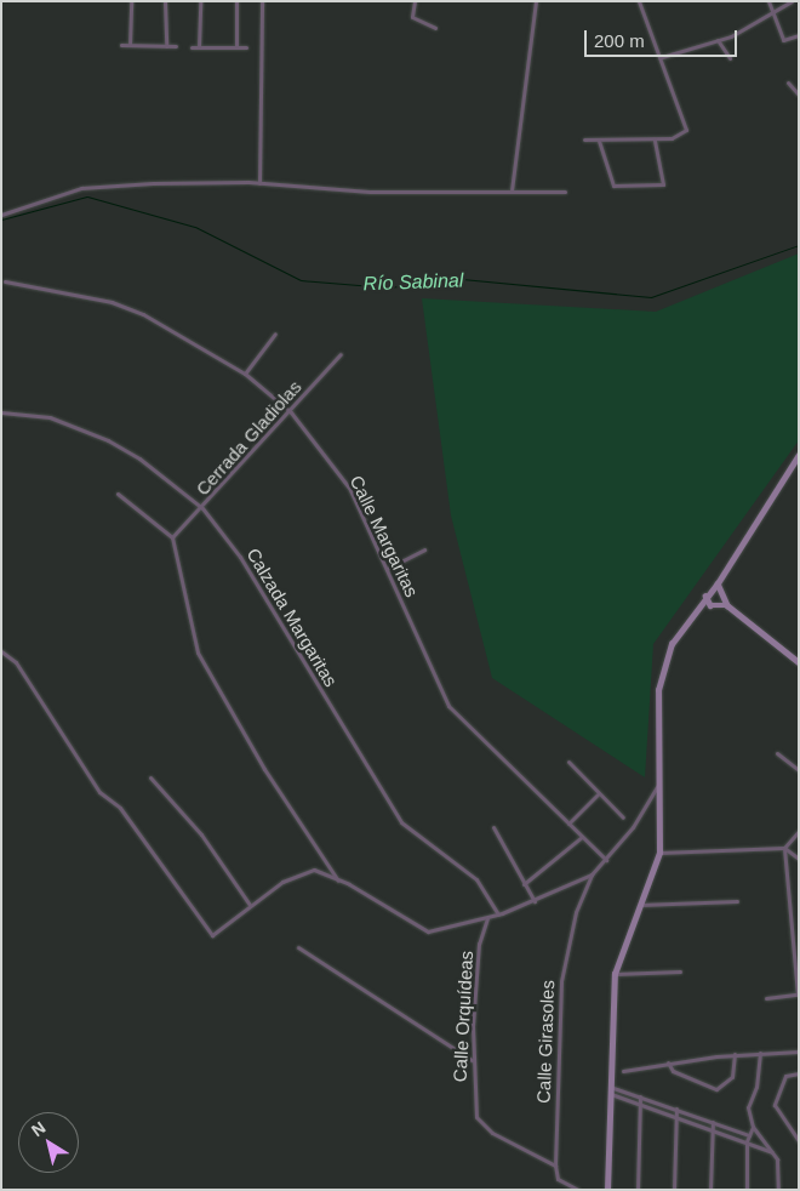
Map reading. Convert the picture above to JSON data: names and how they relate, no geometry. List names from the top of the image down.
{
  "streets": {
    "street": [
      "Cerrada Gladiolas",
      "Calle Margaritas",
      "Calzada Margaritas",
      "Calle Orquídeas",
      "Calle Girasoles"
    ]
  },
  "crossings": [
    ["Cerrada Gladiolas", "Calle Margaritas"],
    ["Cerrada Gladiolas", "Calzada Margaritas"],
    ["Calle Orquídeas", "Calle Girasoles"]
  ],
  "water": ["Río Sabinal"],
  "scale_bar": "200 m",
  "north": "top left"
}
